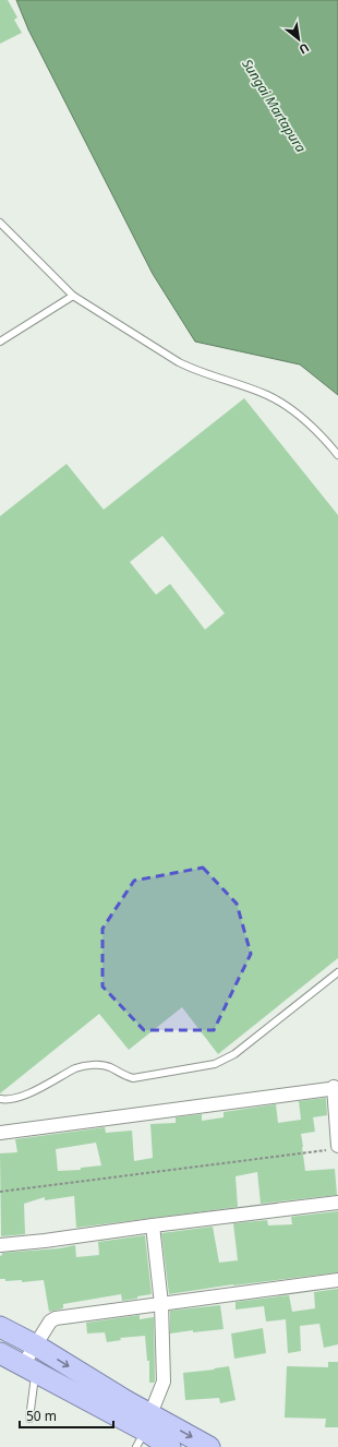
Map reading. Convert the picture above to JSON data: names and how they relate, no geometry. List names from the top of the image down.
{
  "water": ["Sungai Martapura"],
  "scale_bar": "50 m",
  "north": "bottom right"
}
